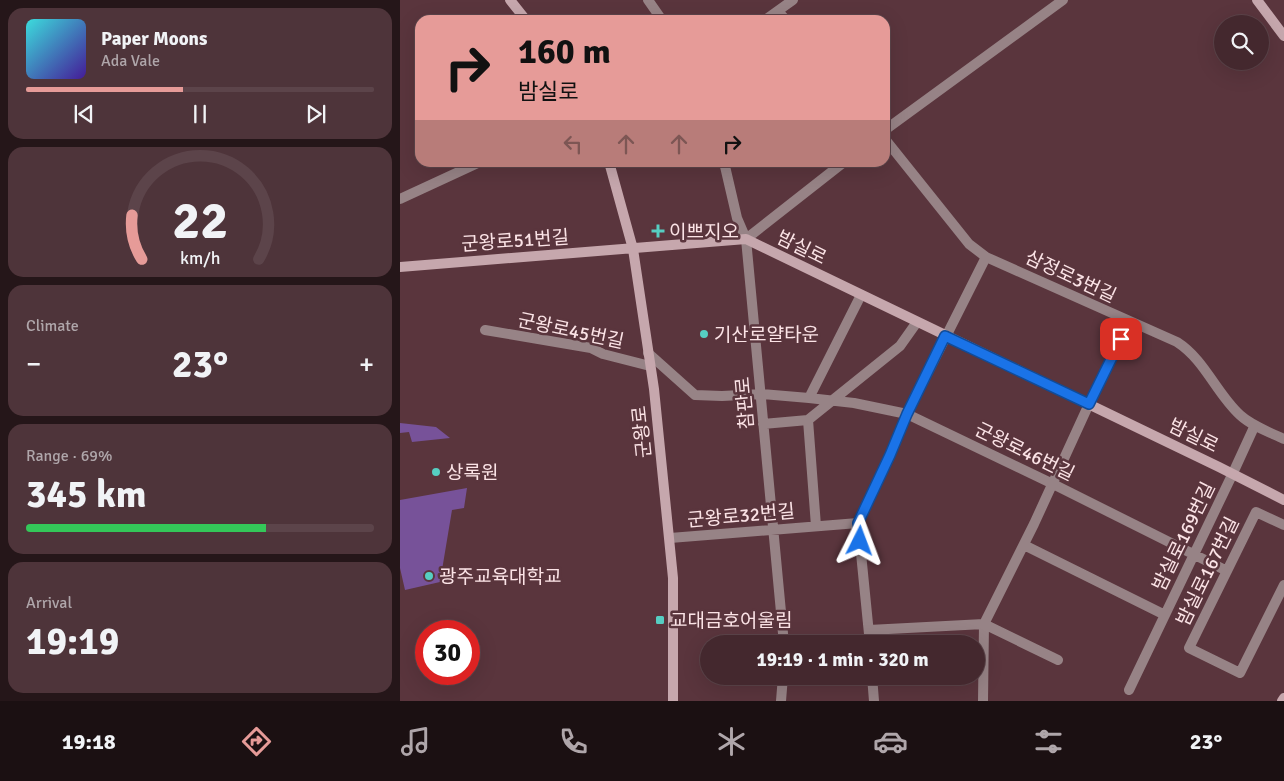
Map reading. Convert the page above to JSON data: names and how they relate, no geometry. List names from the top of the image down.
{
  "streets": {
    "main road": ["군왕로51번길", "밤실로", "군왕로"],
    "street": [
      "삼정로3번길",
      "군왕로45번길",
      "참판로",
      "군왕로46번길",
      "군왕로32번길",
      "밤실로169번길",
      "밤실로167번길"
    ]
  },
  "crossings": [
    ["군왕로51번길", "밤실로"],
    ["군왕로51번길", "군왕로"],
    ["밤실로", "참판로"],
    ["밤실로", "군왕로"],
    ["밤실로", "밤실로169번길"],
    ["삼정로3번길", "밤실로169번길"],
    ["군왕로45번길", "군왕로"],
    ["참판로", "군왕로46번길"],
    ["참판로", "군왕로32번길"],
    ["군왕로", "군왕로46번길"],
    ["군왕로", "군왕로32번길"],
    ["군왕로46번길", "밤실로169번길"],
    ["군왕로46번길", "밤실로167번길"]
  ],
  "places": {
    "health": ["이쁘지오"],
    "other": ["기산로얄타운", "상록원", "광주교육대학교"],
    "transit": ["교대금호어울림"]
  },
  "page": {
    "turn": ["160 m", "밤실로"],
    "song": ["Paper Moons", "Ada Vale"],
    "tile": [
      "Climate",
      ["Range · 69%", "345 km"],
      ["Arrival", "19:19"]
    ],
    "heat": ["−", "23°", "+"],
    "limit": "30",
    "trip": "19:19 · 1 min · 320 m",
    "tabs": ["19:18", "23°"],
    "gauge": ["22", "km/h"]
  }
}
